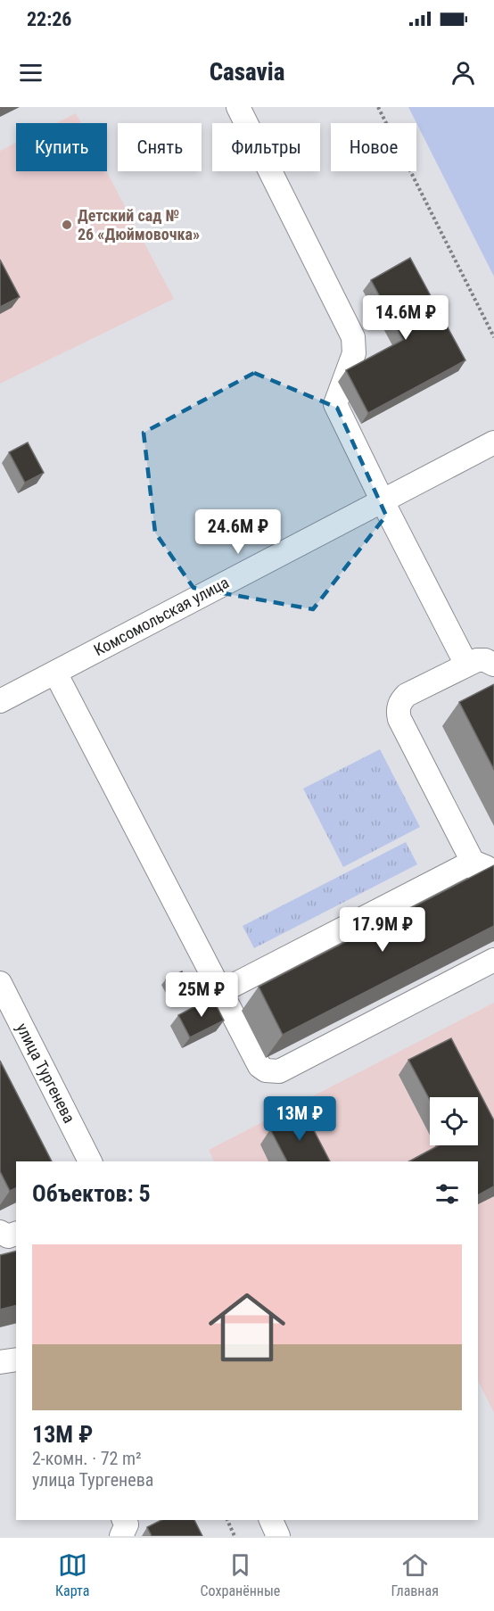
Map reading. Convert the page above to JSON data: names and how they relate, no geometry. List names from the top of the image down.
{
  "streets": {
    "street": ["Комсомольская улица", "улица Тургенева"]
  },
  "places": ["Детский сад № 26 «Дюймовочка»"],
  "page": {
    "status": "22:26",
    "header": "Casavia",
    "chip": [
      "Купить",
      "Снять",
      "Фильтры",
      "Новое"
    ],
    "price": [
      "14.6M ₽",
      "24.6M ₽",
      "17.9M ₽",
      "25M ₽",
      "13M ₽"
    ],
    "heading": "Объектов: 5",
    "list": [
      {
        "name": "13M ₽",
        "note": "2-комн. · 72 m² · улица Тургенева"
      }
    ],
    "tabs": ["Карта", "Сохранённые", "Главная"]
  }
}
